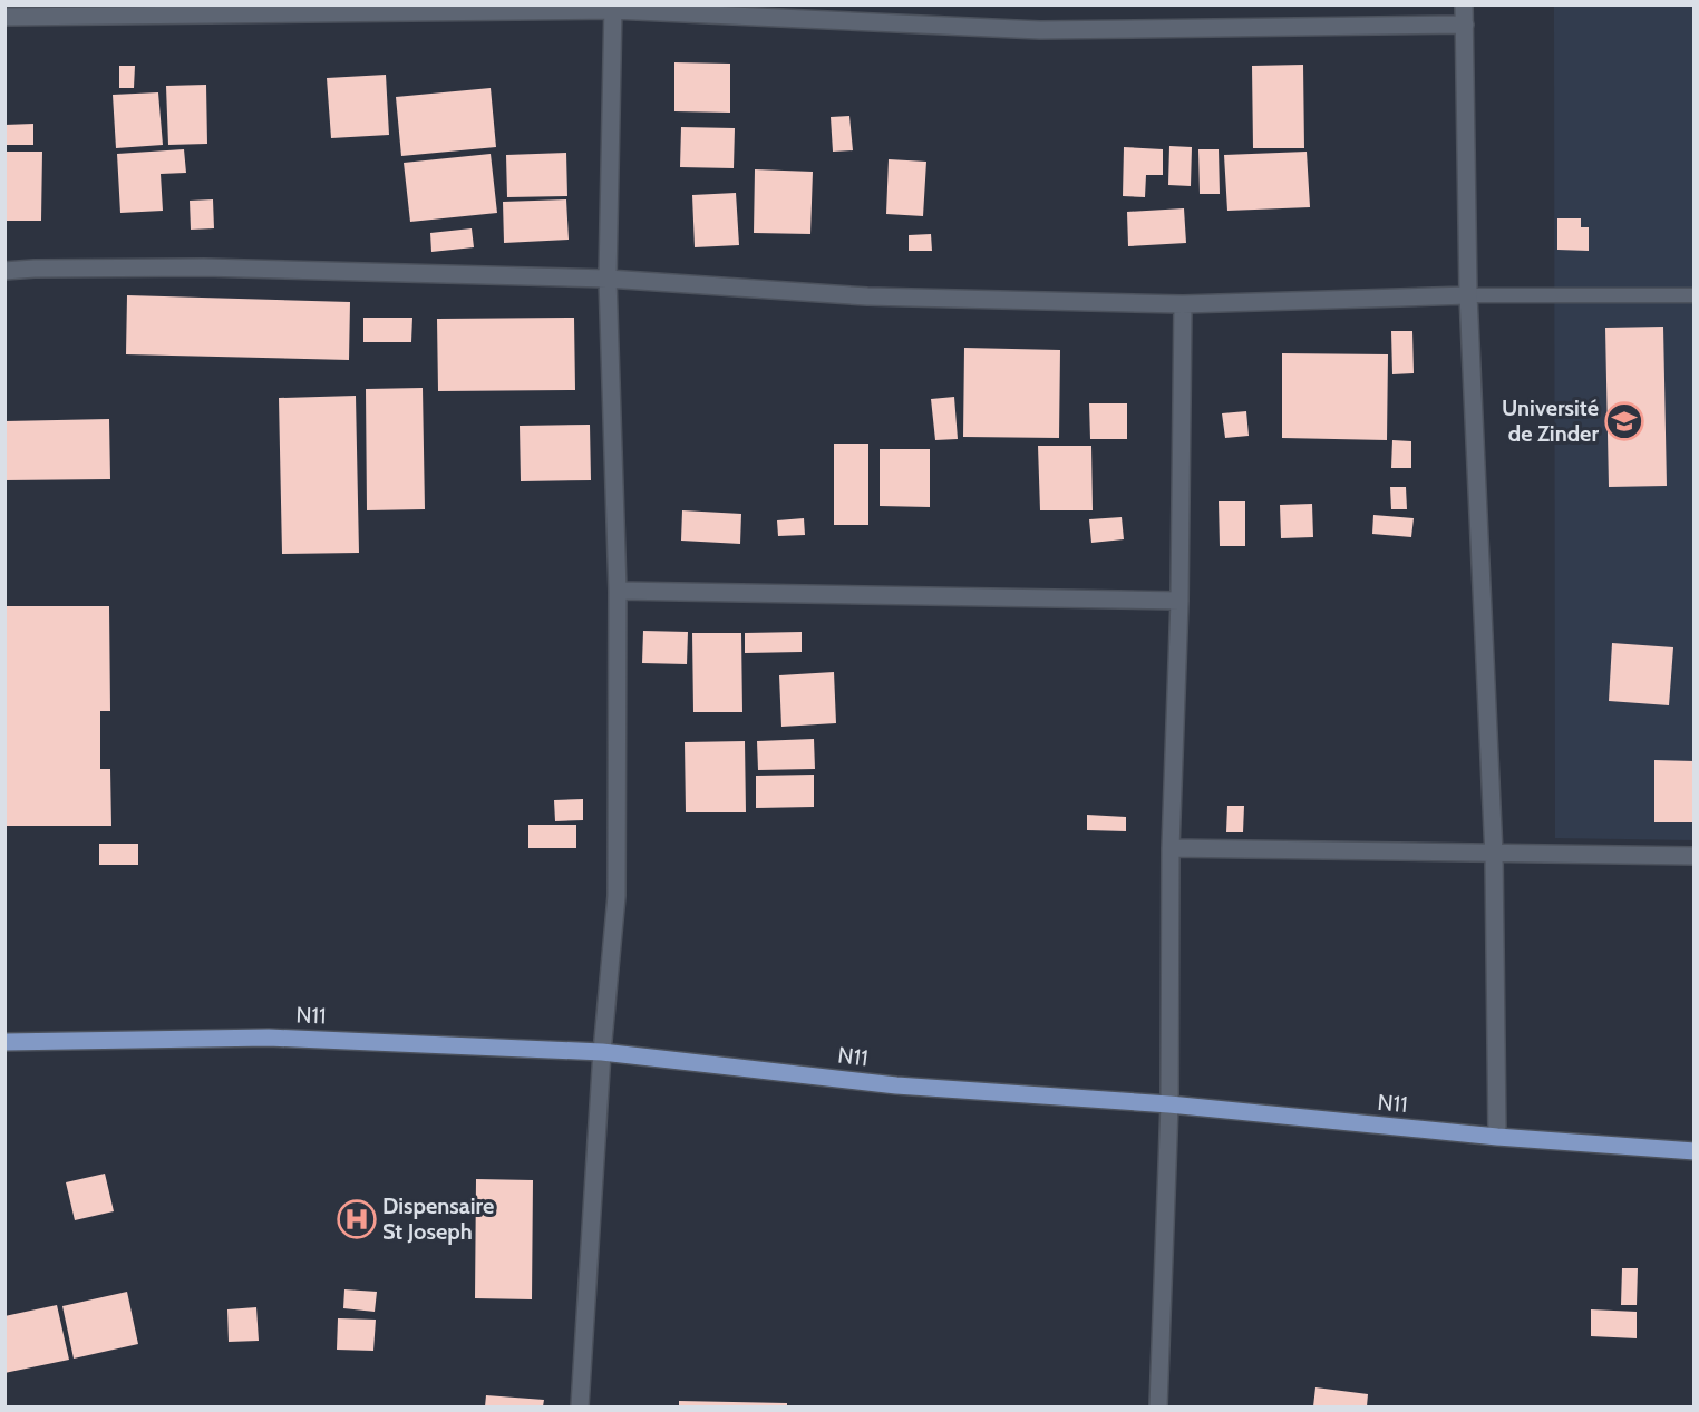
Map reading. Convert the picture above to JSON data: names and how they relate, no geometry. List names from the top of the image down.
{
  "streets": {
    "main road": ["N11"]
  },
  "places": {
    "school or university": ["Université de Zinder"],
    "hospital": ["Dispensaire St Joseph"]
  }
}
